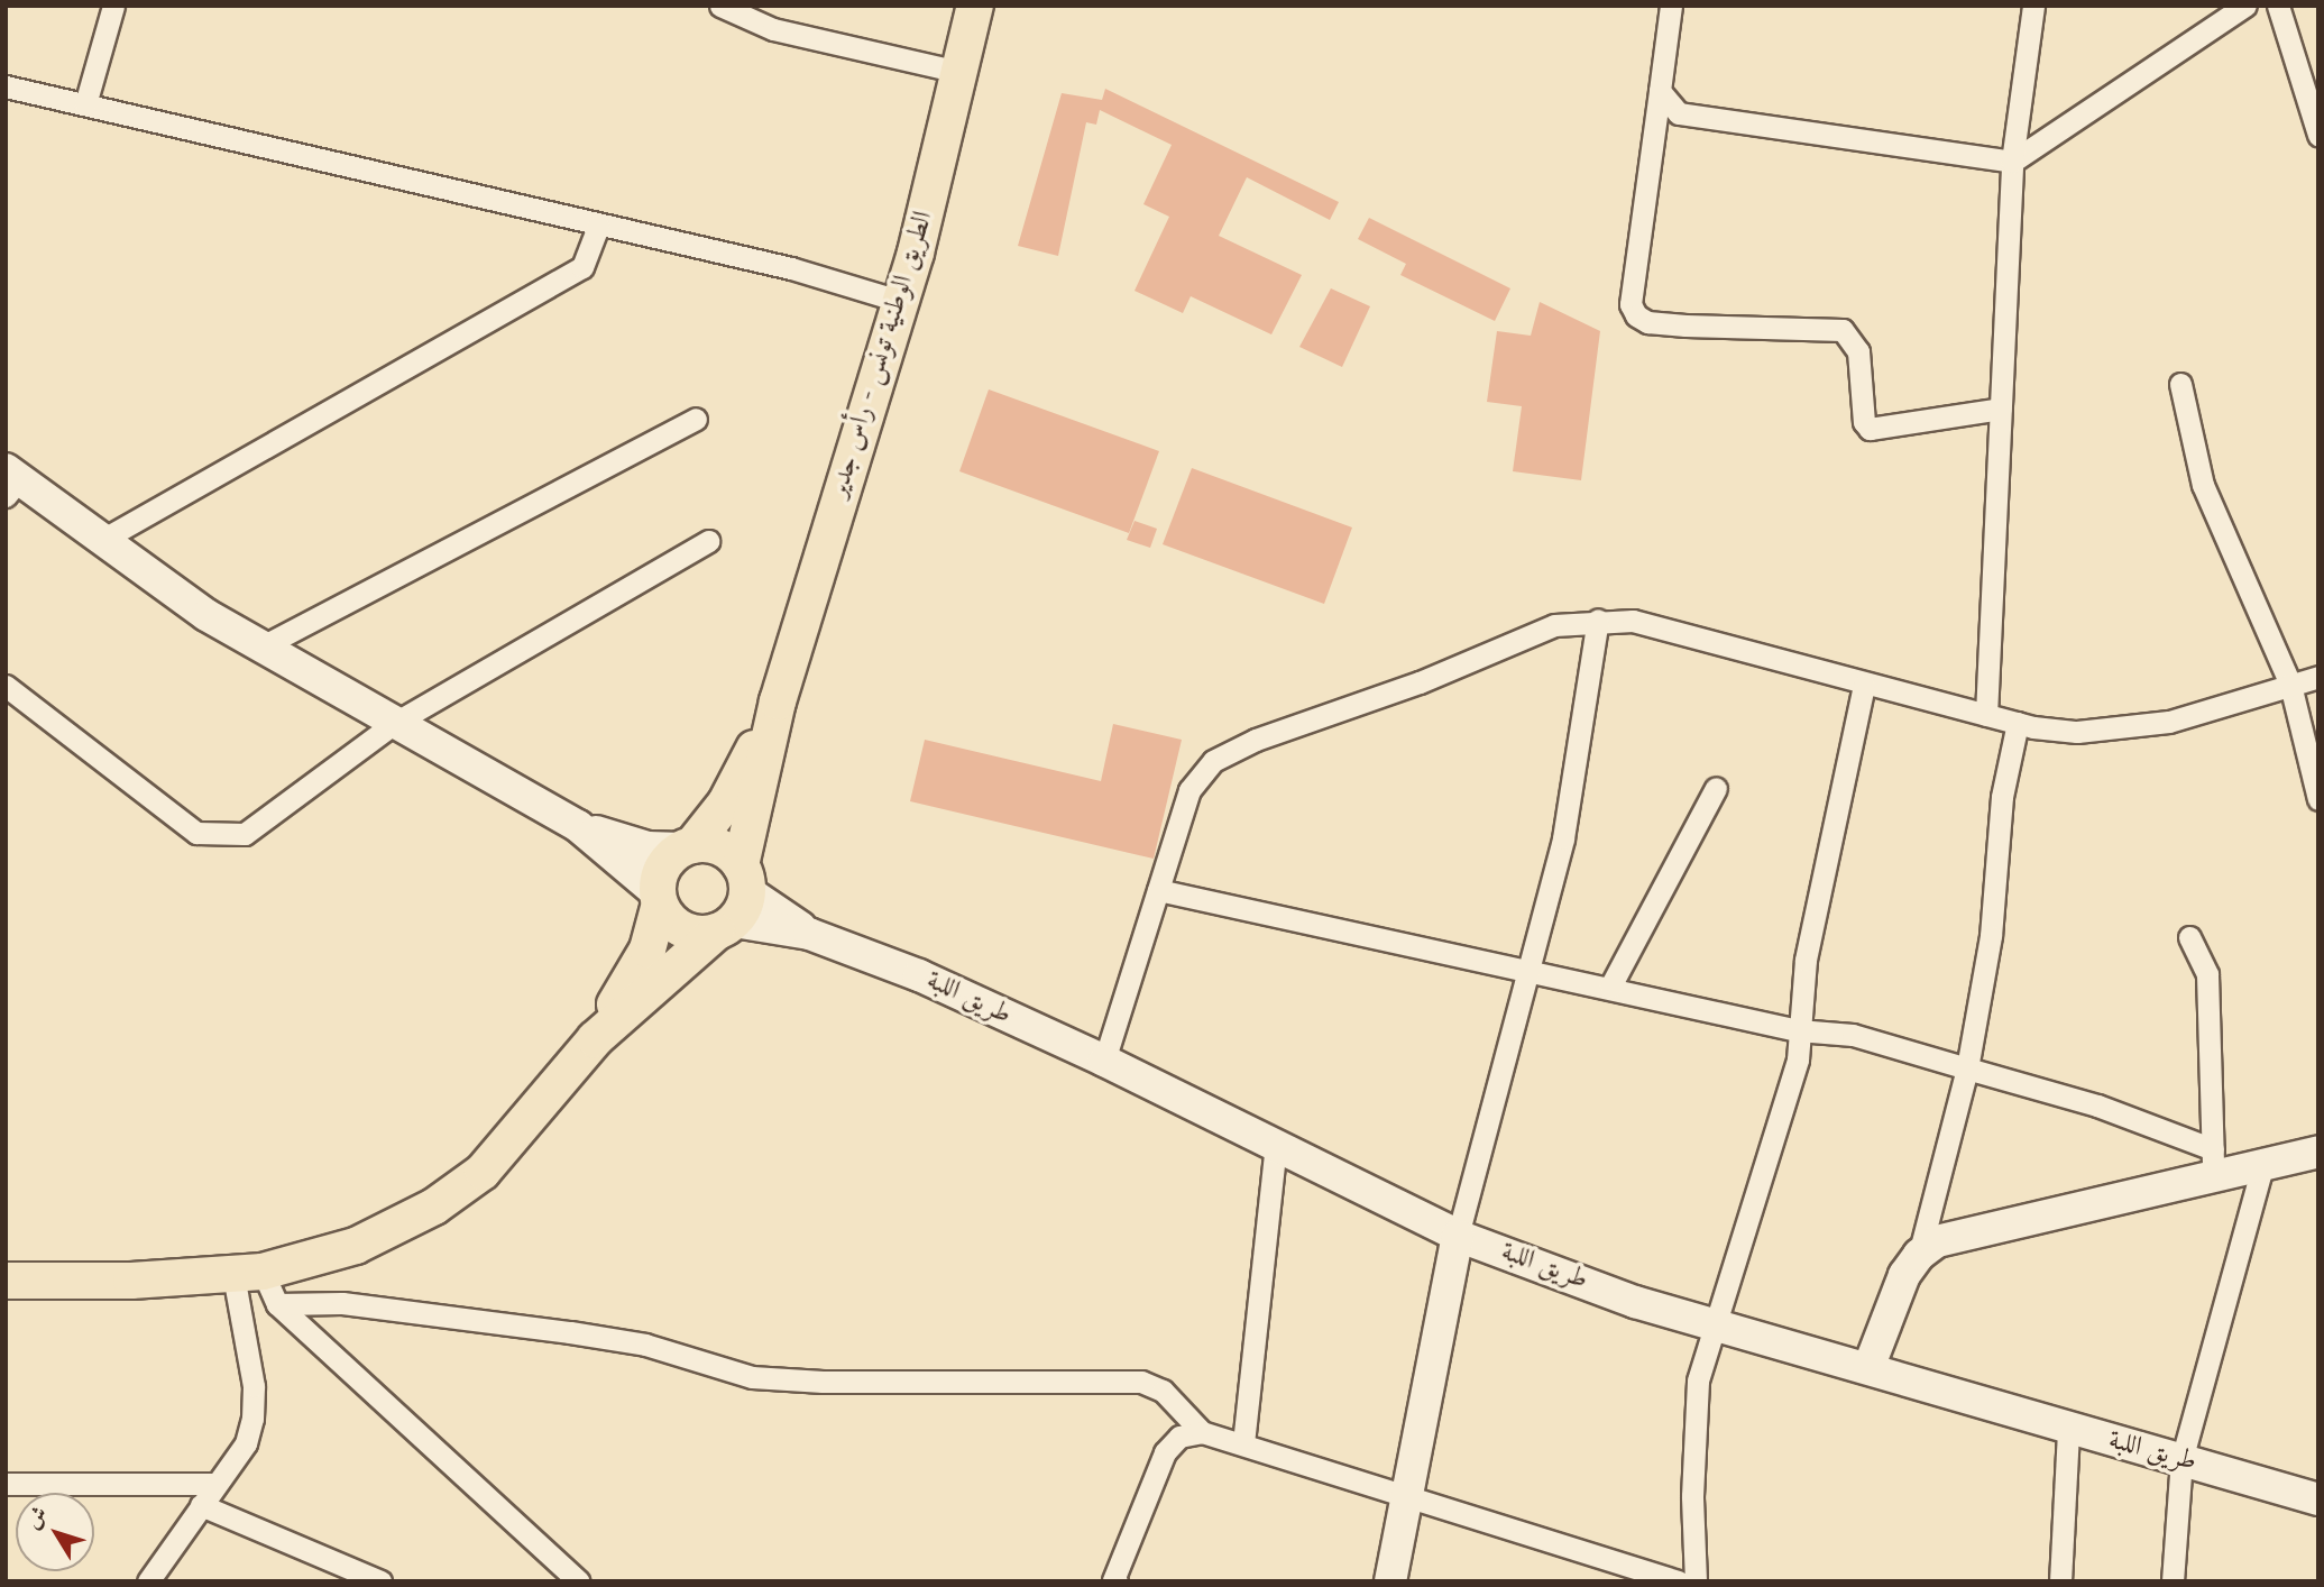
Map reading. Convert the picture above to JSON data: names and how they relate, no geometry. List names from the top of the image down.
{
  "streets": {
    "main road": ["الطريق الوطنية تونس - رأس جدير", "طريق اللبة"]
  },
  "crossings": [
    ["الطريق الوطنية تونس - رأس جدير", "طريق اللبة"]
  ],
  "north": "top left"
}
